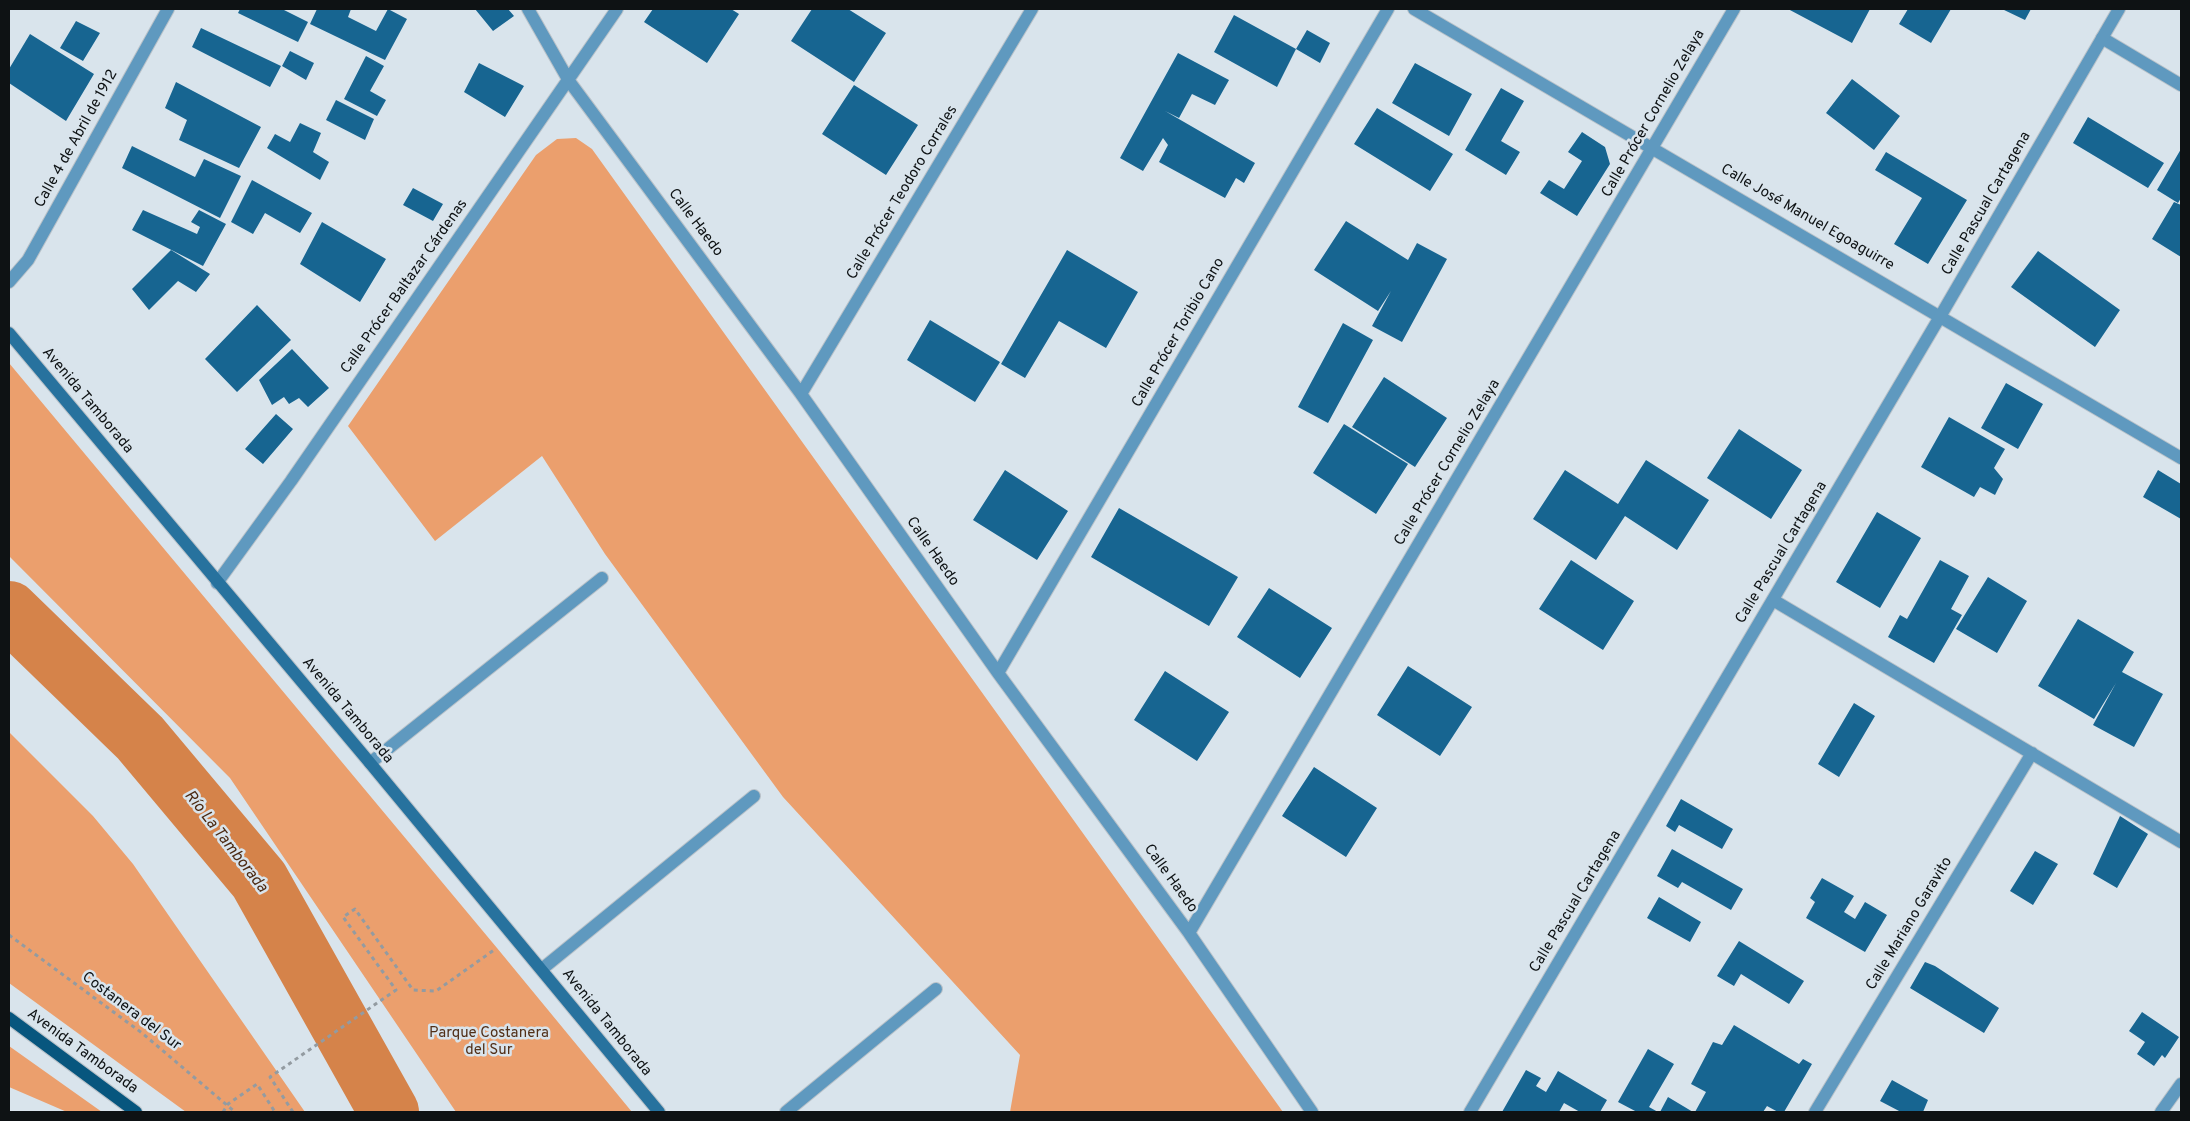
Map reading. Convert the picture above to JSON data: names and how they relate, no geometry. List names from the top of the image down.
{
  "streets": {
    "main road": ["Avenida Tamborada"],
    "street": [
      "Calle Prócer Cornelio Zelaya",
      "Calle 4 de Abril de 1912",
      "Calle Prócer Teodoro Corrales",
      "Calle Pascual Cartagena",
      "Calle José Manuel Egoaguirre",
      "Calle Haedo",
      "Calle Prócer Baltazar Cárdenas",
      "Calle Prócer Toribio Cano",
      "Calle Mariano Garavito"
    ],
    "path": ["Costanera del Sur"]
  },
  "crossings": [
    ["Calle Prócer Cornelio Zelaya", "Calle José Manuel Egoaguirre"],
    ["Calle Prócer Cornelio Zelaya", "Calle Haedo"],
    ["Calle Prócer Teodoro Corrales", "Calle Haedo"],
    ["Calle Pascual Cartagena", "Calle José Manuel Egoaguirre"],
    ["Calle Haedo", "Calle Prócer Baltazar Cárdenas"],
    ["Calle Haedo", "Calle Prócer Toribio Cano"],
    ["Calle Prócer Baltazar Cárdenas", "Avenida Tamborada"]
  ],
  "water": ["Río La Tamborada"],
  "parks": ["Parque Costanera del Sur"]
}
